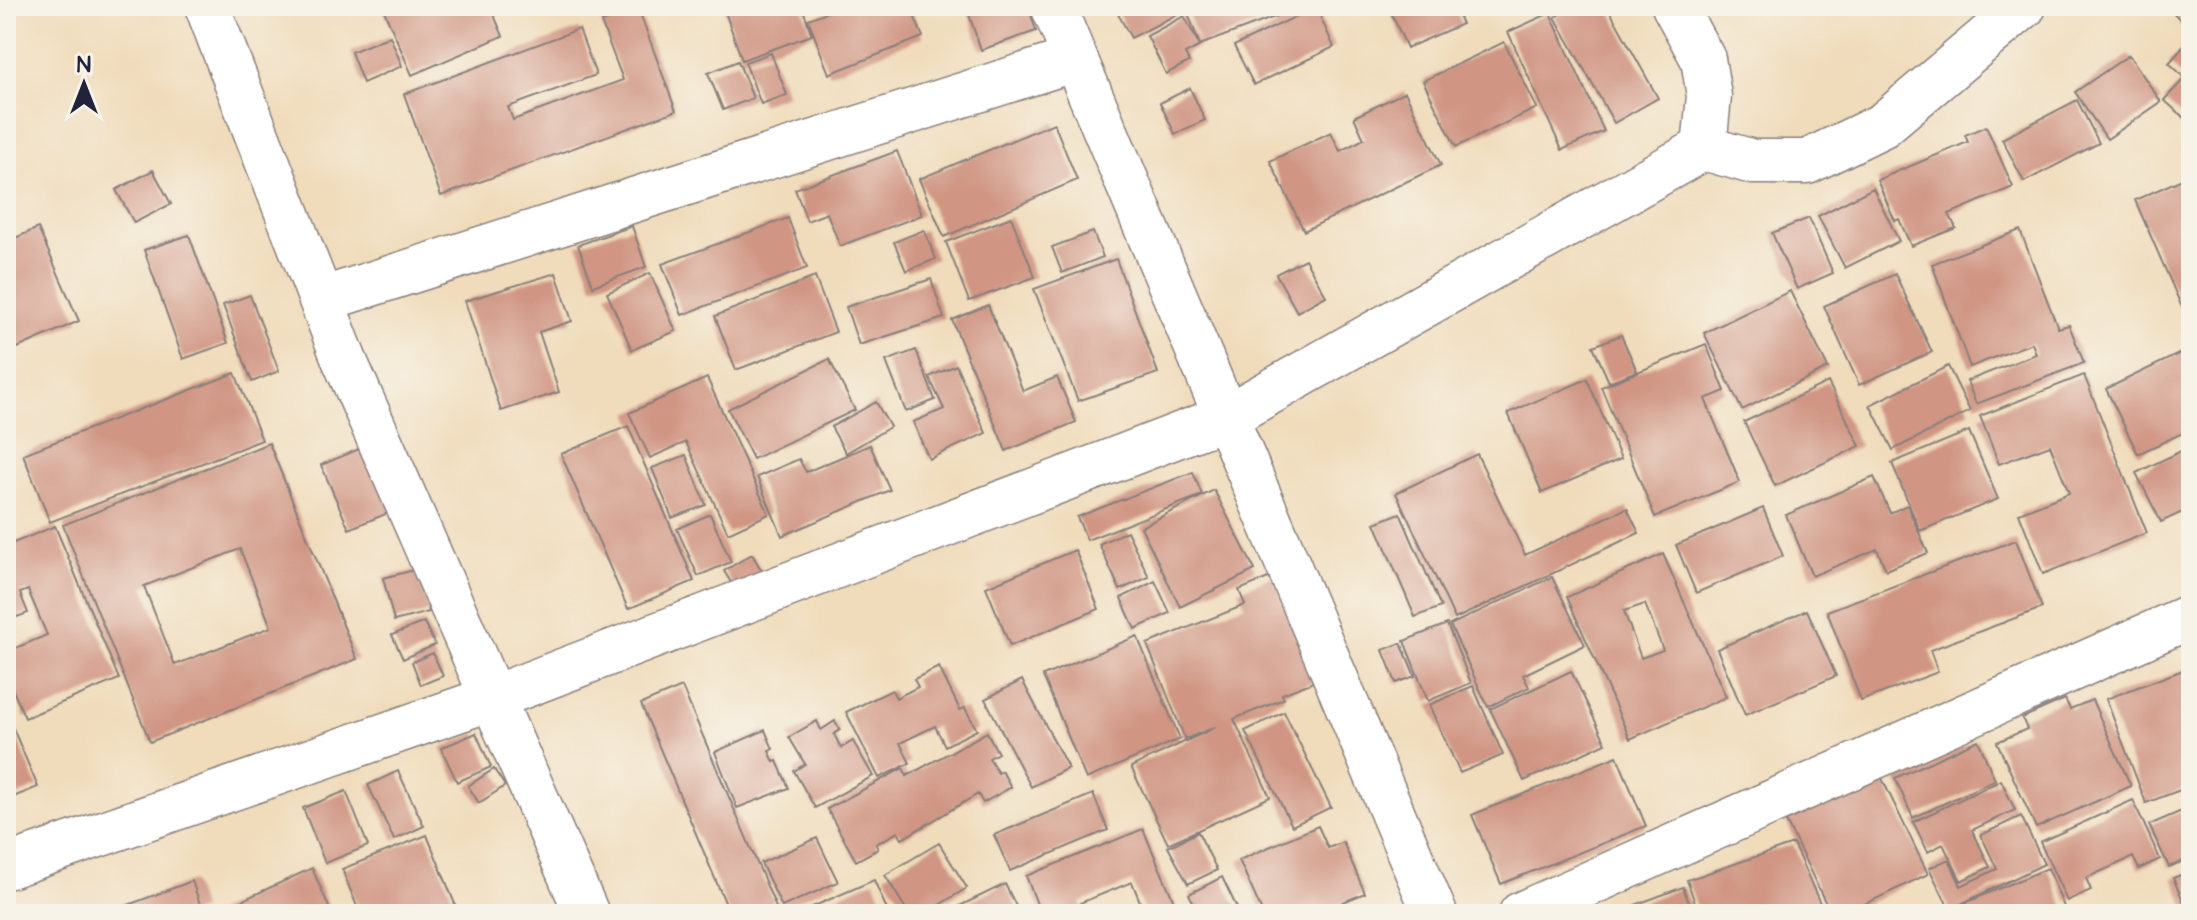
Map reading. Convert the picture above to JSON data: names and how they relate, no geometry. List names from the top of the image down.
{
  "north": "top"
}
